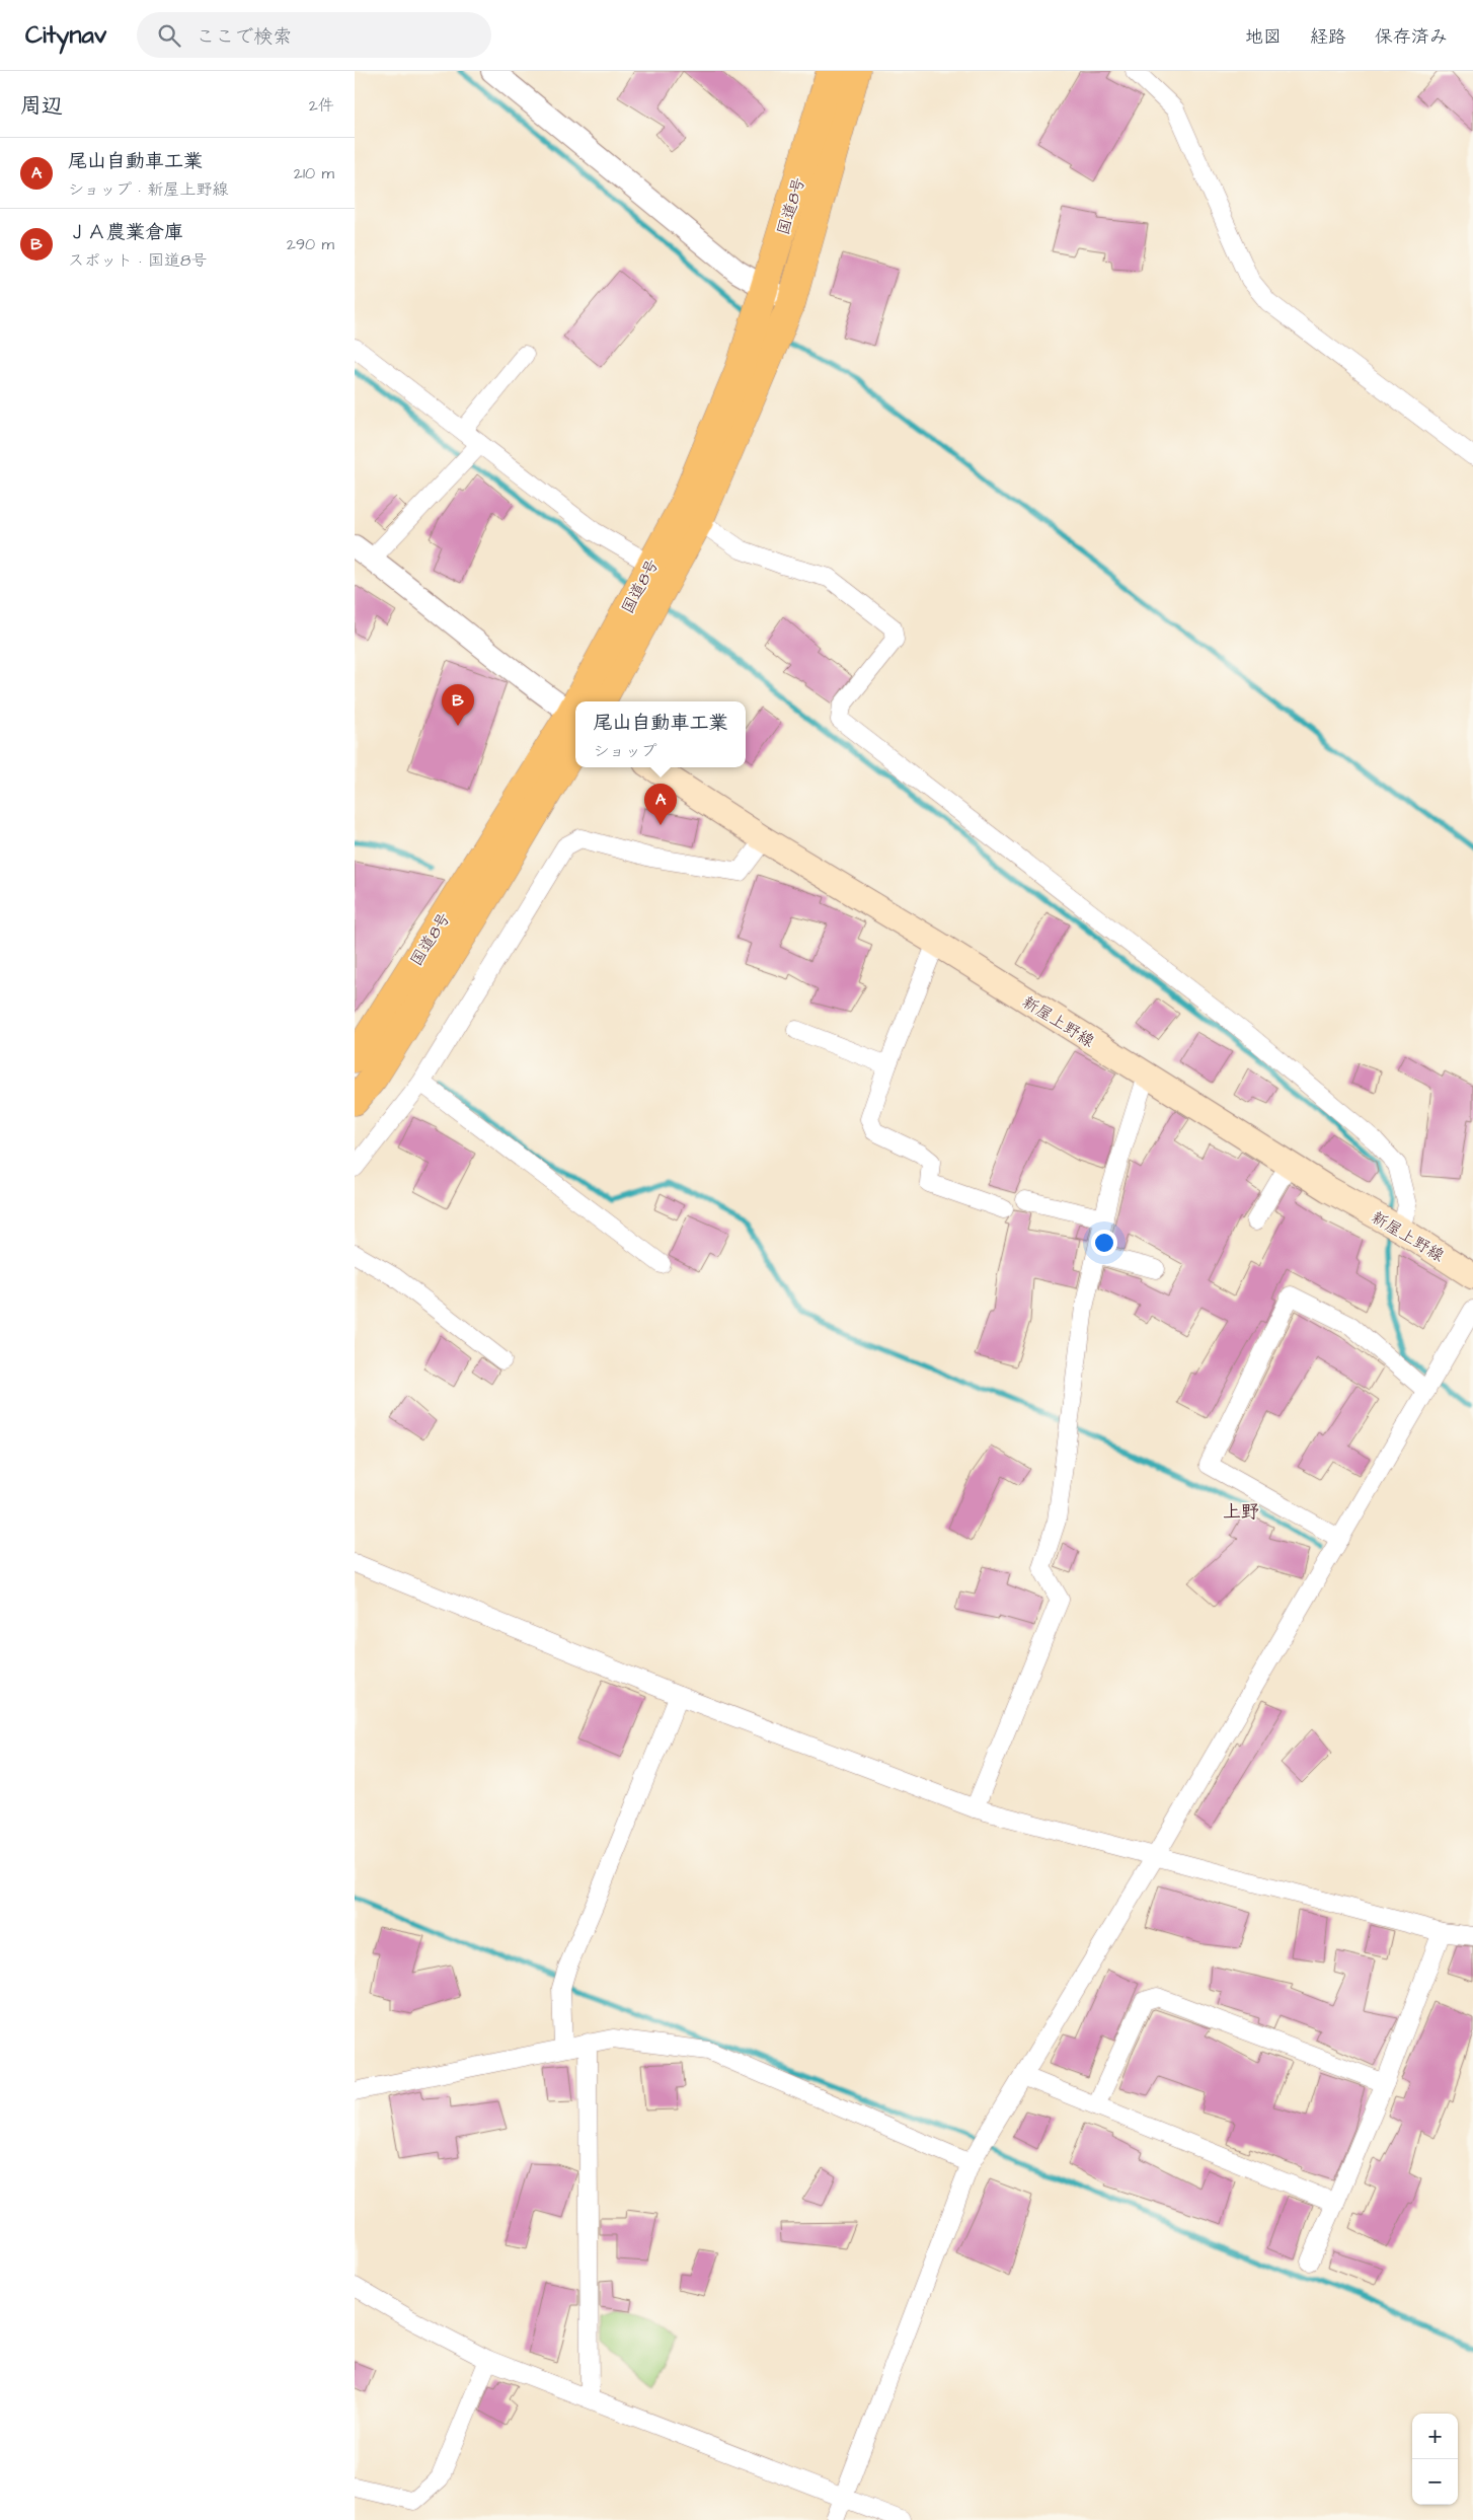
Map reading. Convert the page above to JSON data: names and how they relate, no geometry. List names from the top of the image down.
{
  "streets": {
    "highway": ["国道8号"],
    "main road": ["新屋上野線"]
  },
  "districts": ["上野"],
  "page": {
    "header": "Citynav",
    "search": "ここで検索",
    "nav": ["地図", "経路", "保存済み"],
    "heading": ["周辺", "2件"],
    "list": [
      {
        "mark": "A",
        "name": "尾山自動車工業",
        "note": "ショップ · 新屋上野線",
        "value": "210 m"
      },
      {
        "mark": "B",
        "name": "ＪＡ農業倉庫",
        "note": "スポット · 国道8号",
        "value": "290 m"
      }
    ],
    "pins": ["B", "A"],
    "popup": ["尾山自動車工業", "ショップ"],
    "map_buttons": ["+", "−"]
  }
}
